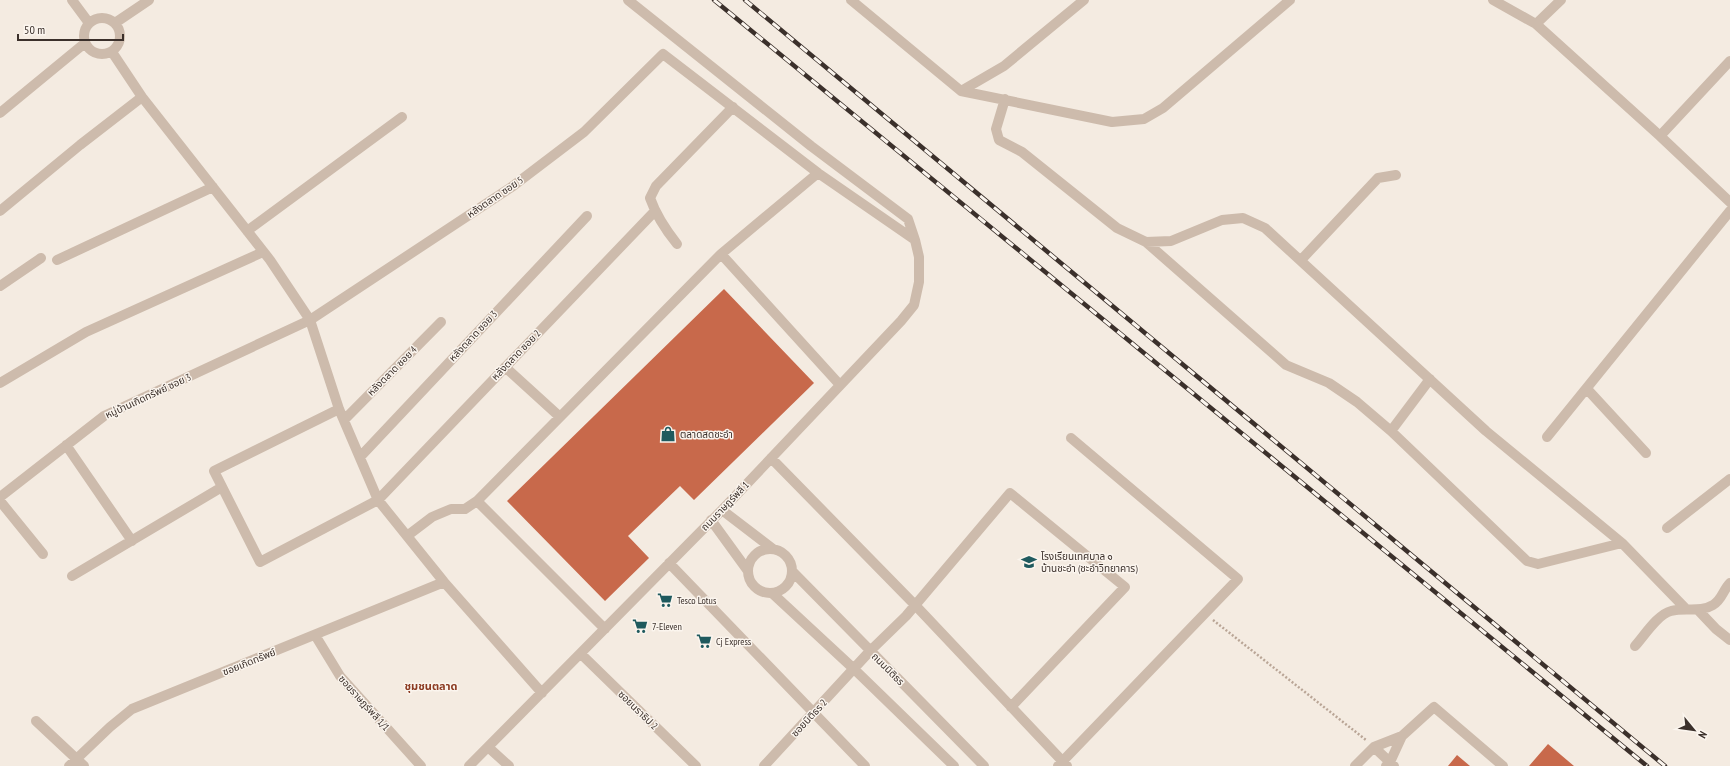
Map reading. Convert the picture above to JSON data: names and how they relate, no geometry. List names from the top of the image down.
{
  "streets": {
    "street": [
      "หลังตลาด ซอย 5",
      "หลังตลาด ซอย 3",
      "หลังตลาด ซอย 2",
      "หลังตลาด ซอย 4",
      "หมู่บ้านเกิดทรัพย์ ซอย 3",
      "ถนนราษฎร์พลี 1",
      "ซอยเกิดทรัพย์",
      "ถนนนิติธร",
      "ซอยราษฎร์พลี 1/1",
      "ซอยนราธิป 2",
      "ซอยนิติธร 2"
    ]
  },
  "crossings": [
    ["หลังตลาด ซอย 5", "หมู่บ้านเกิดทรัพย์ ซอย 3"],
    ["ถนนราษฎร์พลี 1", "ซอยนราธิป 2"],
    ["ซอยเกิดทรัพย์", "ซอยราษฎร์พลี 1/1"],
    ["ถนนนิติธร", "ซอยนิติธร 2"]
  ],
  "districts": ["ชุมชนตลาด"],
  "places": {
    "shop": ["ตลาดสดชะอำ"],
    "school or university": ["โรงเรียนเทศบาล ๑ บ้านชะอำ (ชะอำวิทยาคาร)"],
    "supermarket": ["Tesco Lotus", "7-Eleven", "Cj Express"]
  },
  "scale_bar": "50 m",
  "north": "bottom right"
}
